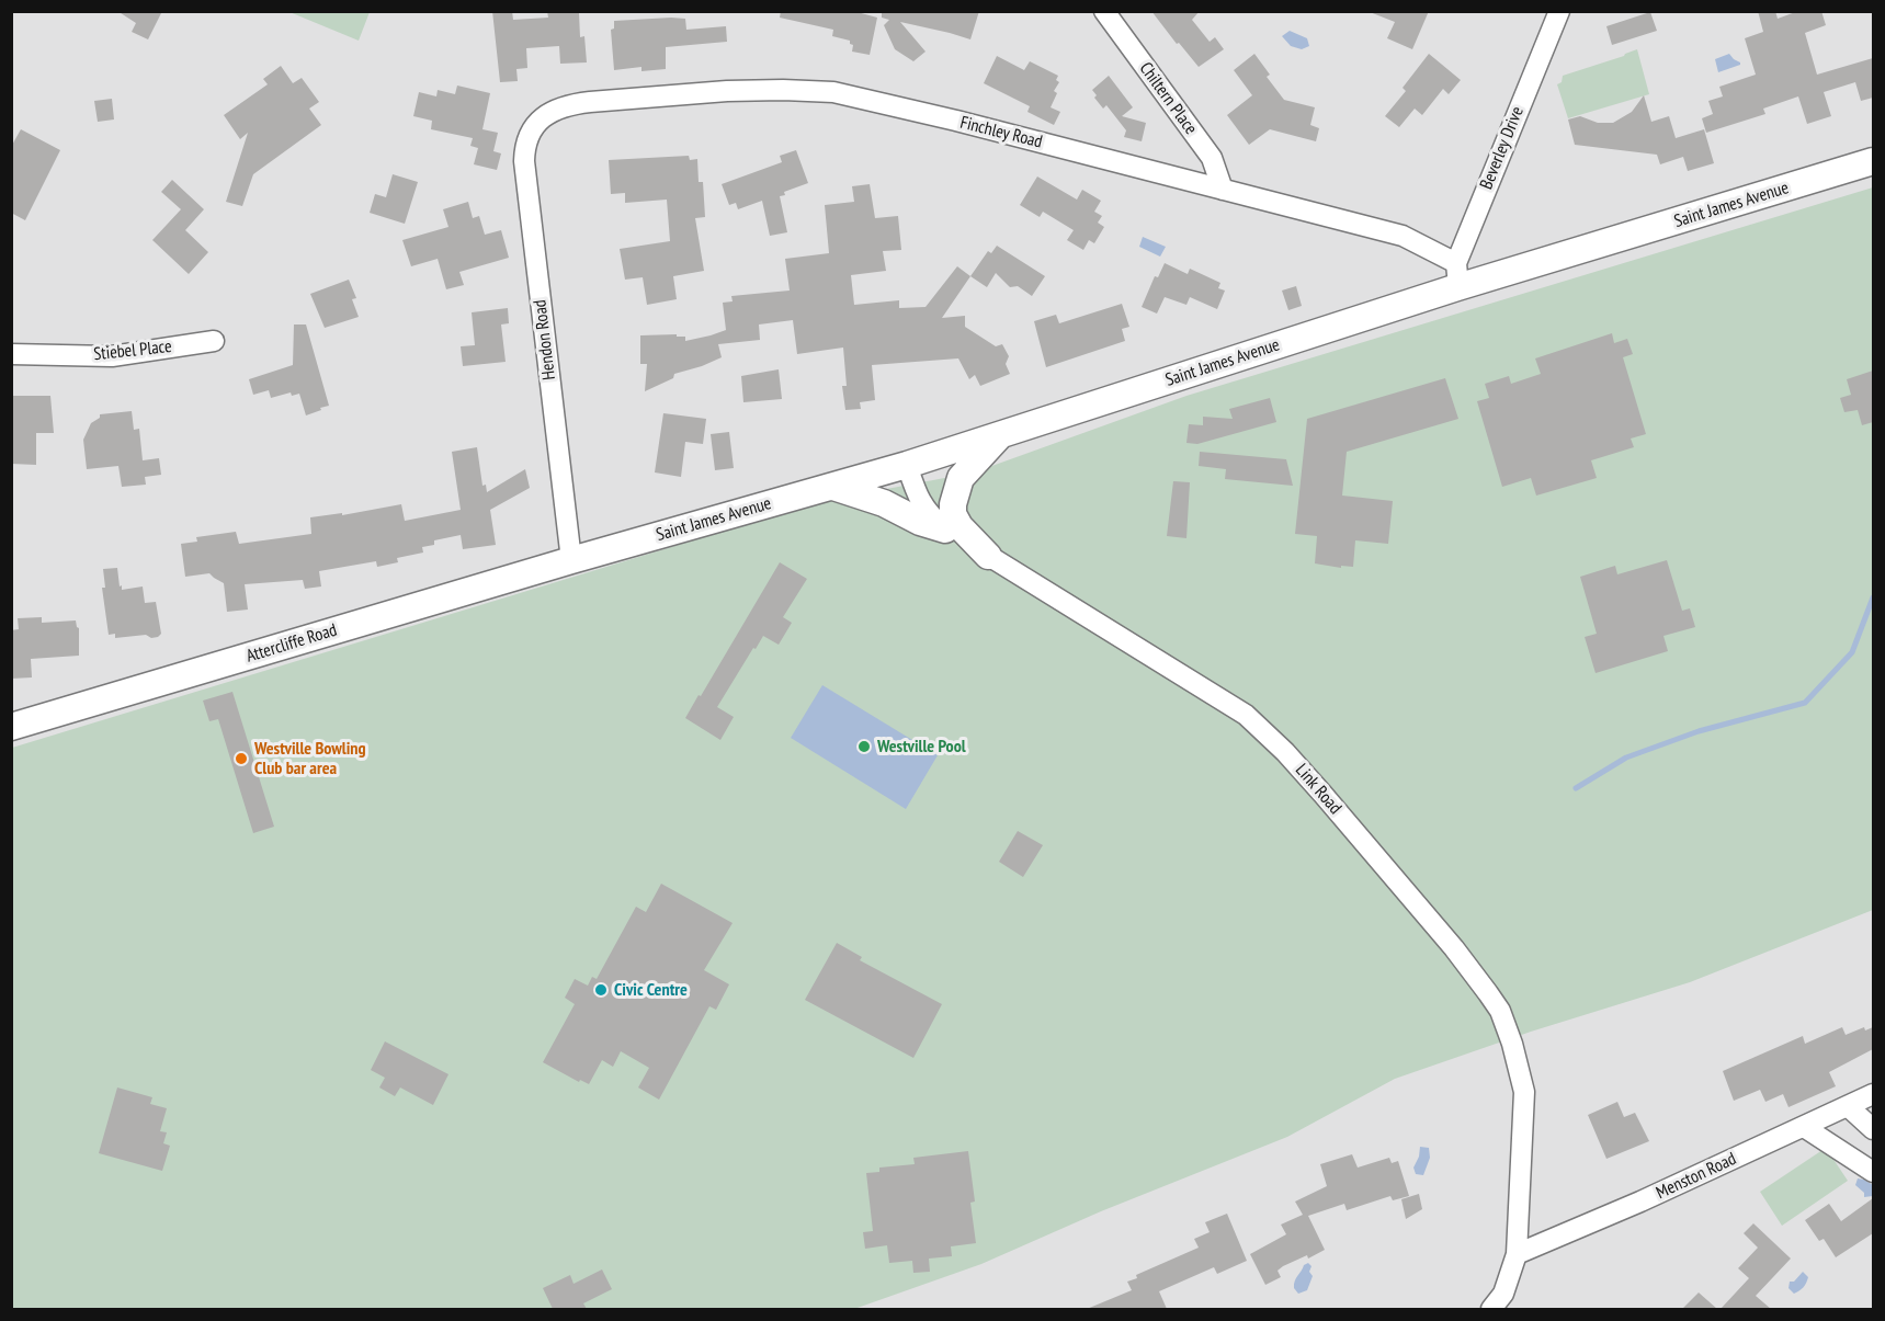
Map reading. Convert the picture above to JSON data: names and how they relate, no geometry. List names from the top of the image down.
{
  "streets": {
    "main road": ["Saint James Avenue", "Attercliffe Road"],
    "street": [
      "Chiltern Place",
      "Finchley Road",
      "Beverley Drive",
      "Hendon Road",
      "Stiebel Place",
      "Link Road",
      "Menston Road"
    ]
  },
  "crossings": [
    ["Chiltern Place", "Finchley Road"],
    ["Finchley Road", "Beverley Drive"],
    ["Finchley Road", "Saint James Avenue"],
    ["Finchley Road", "Hendon Road"],
    ["Beverley Drive", "Saint James Avenue"],
    ["Saint James Avenue", "Hendon Road"],
    ["Saint James Avenue", "Attercliffe Road"],
    ["Saint James Avenue", "Link Road"],
    ["Hendon Road", "Attercliffe Road"],
    ["Link Road", "Menston Road"]
  ],
  "places": ["Westville Pool", "Westville Bowling Club bar area", "Civic Centre"]
}
